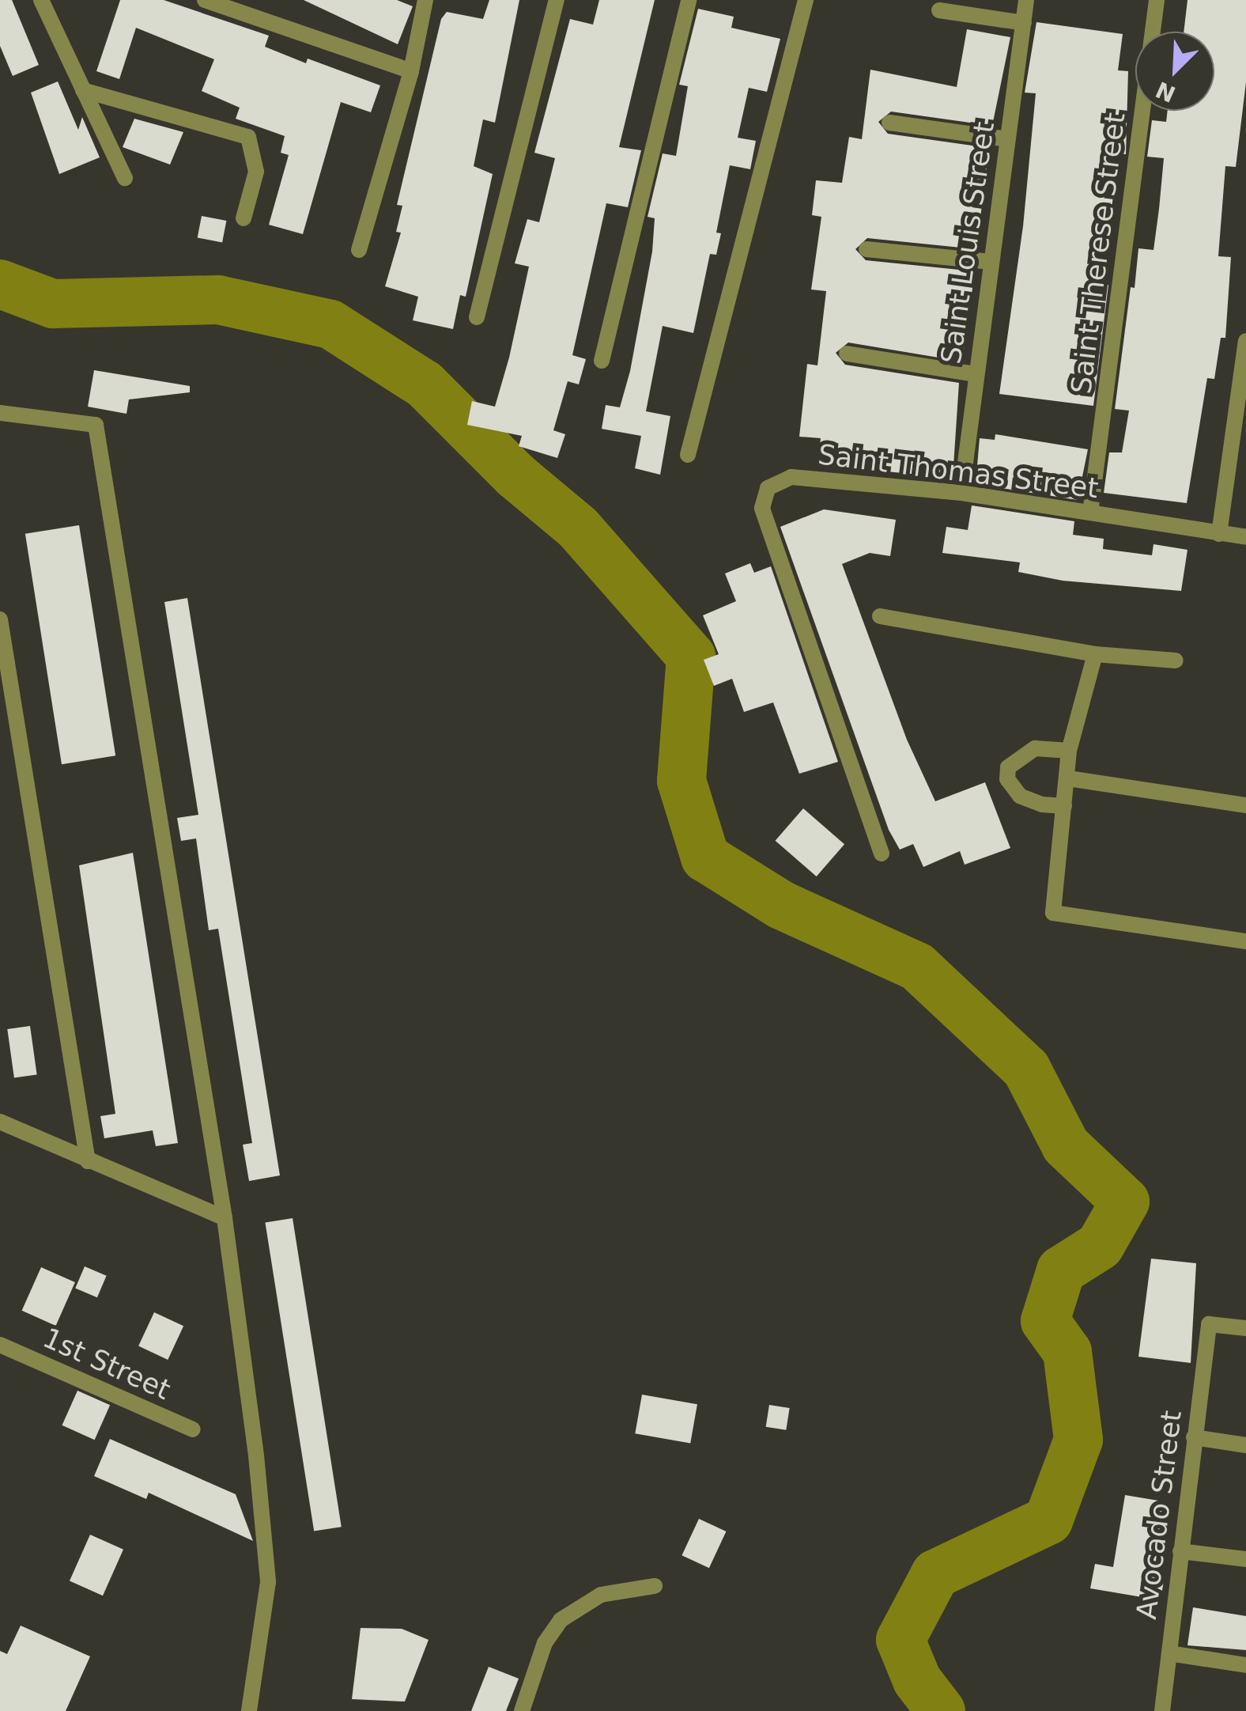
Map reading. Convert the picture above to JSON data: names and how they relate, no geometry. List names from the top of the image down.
{
  "streets": {
    "street": [
      "Saint Louis Street",
      "Saint Therese Street",
      "Saint Thomas Street",
      "1st Street",
      "Avocado Street"
    ]
  },
  "crossings": [
    ["Saint Louis Street", "Saint Thomas Street"],
    ["Saint Therese Street", "Saint Thomas Street"]
  ],
  "north": "bottom left"
}
